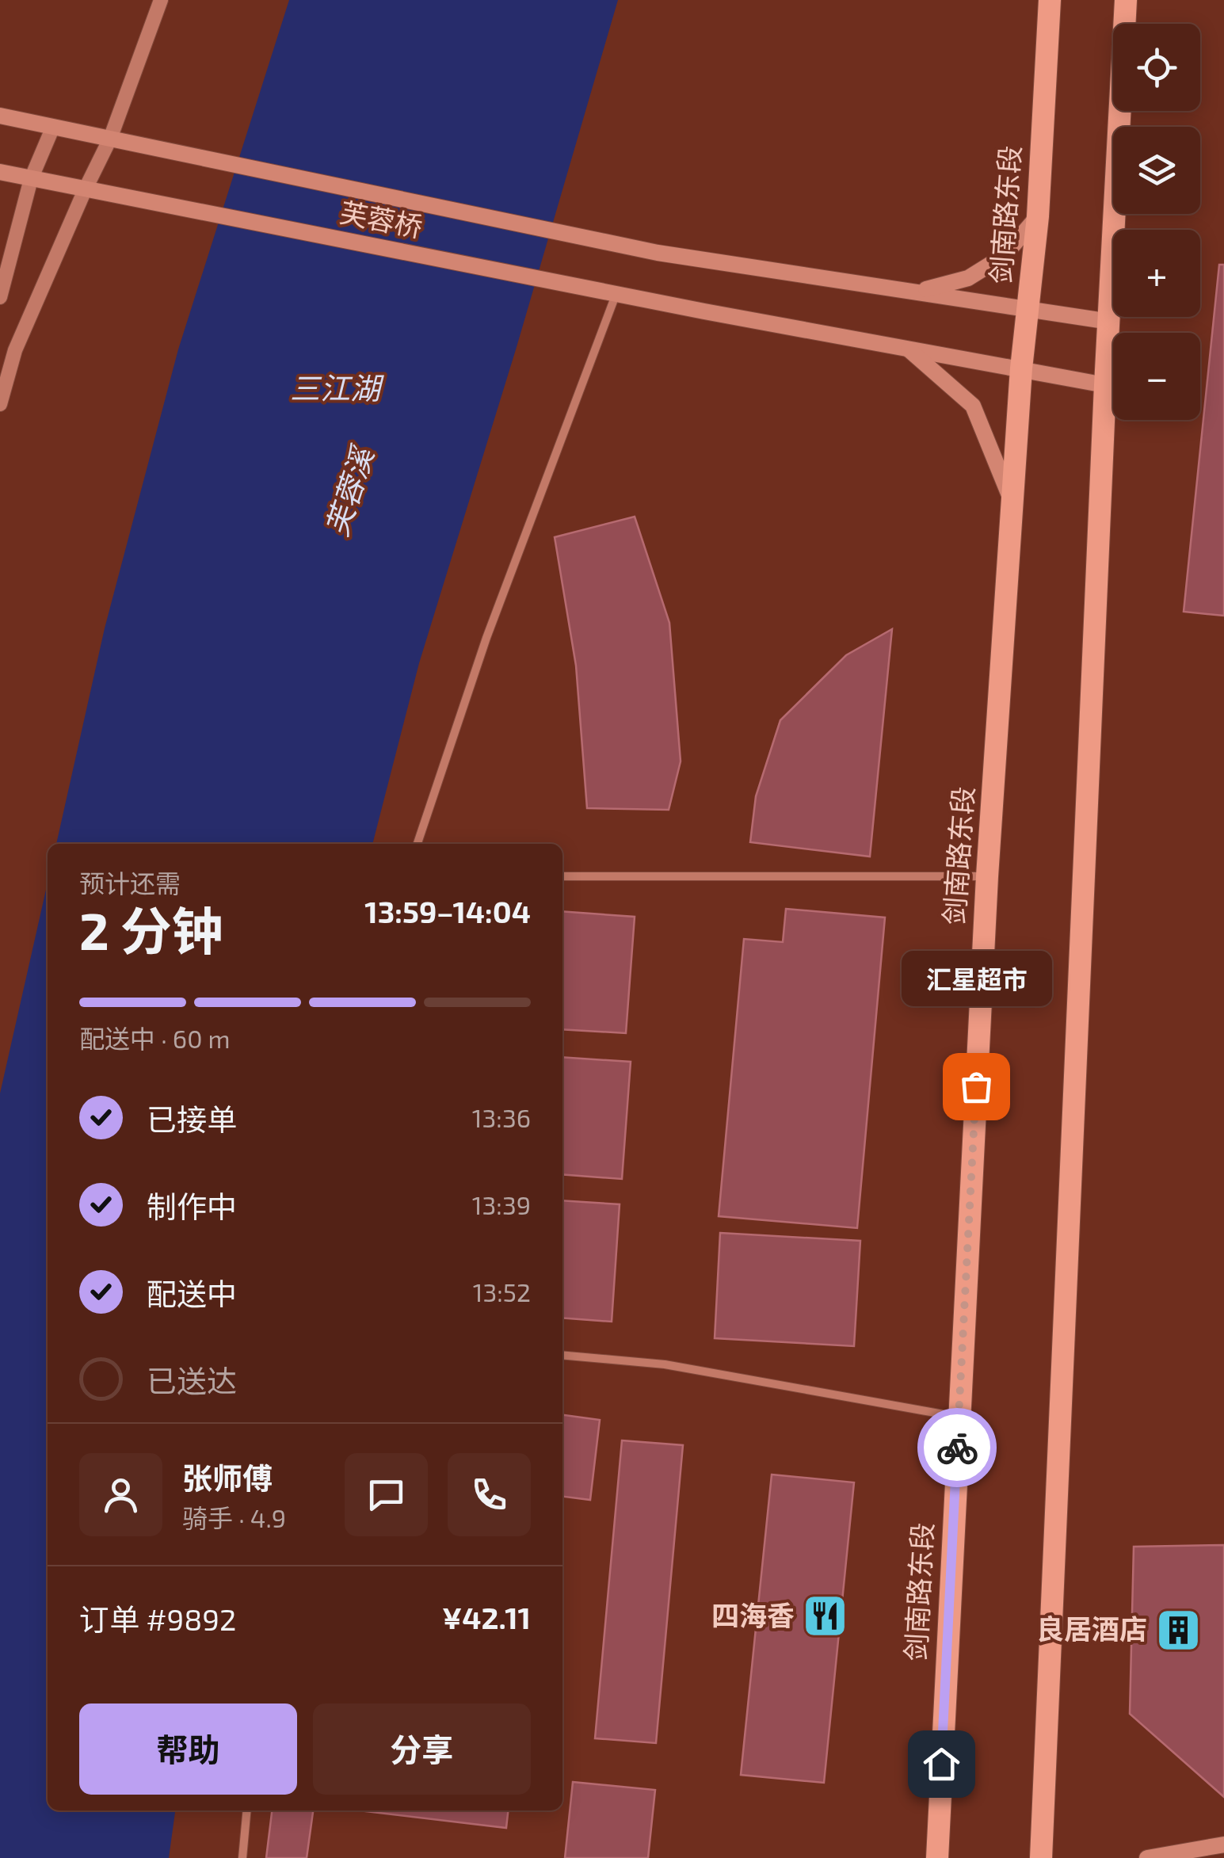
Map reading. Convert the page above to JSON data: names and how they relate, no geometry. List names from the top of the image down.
{
  "streets": {
    "highway": ["剑南路东段"],
    "main road": ["芙蓉桥"]
  },
  "crossings": [
    ["剑南路东段", "芙蓉桥"]
  ],
  "water": ["三江湖", "芙蓉溪"],
  "places": {
    "other": ["汇星超市"],
    "restaurant": ["四海香"],
    "building": ["良居酒店"]
  },
  "page": {
    "map_buttons": ["+", "−"],
    "heading": ["2 分钟", "预计还需", "13:59–14:04"],
    "panel": [
      "张师傅",
      "骑手 · 4.9",
      "订单 #9892",
      "¥42.11"
    ],
    "bubble": "汇星超市",
    "bar": "配送中 · 60 m",
    "list": [
      ["已接单", "13:36"],
      ["制作中", "13:39"],
      ["配送中", "13:52"],
      "已送达"
    ],
    "buttons": ["帮助", "分享"]
  }
}
